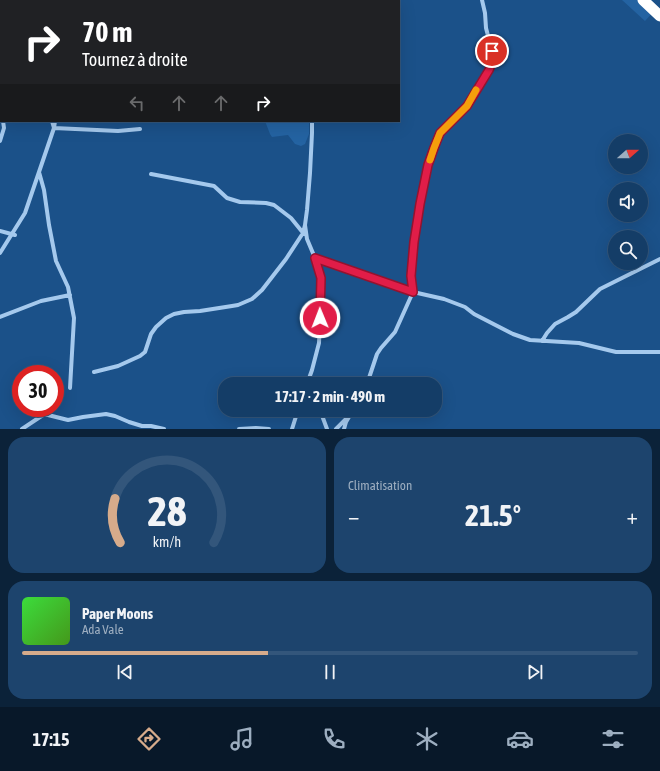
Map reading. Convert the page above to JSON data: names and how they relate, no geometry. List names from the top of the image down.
{
  "north": "right",
  "page": {
    "turn": ["70 m", "Tournez à droite"],
    "limit": "30",
    "trip": "17:17 · 2 min · 490 m",
    "tile": "Climatisation",
    "heat": ["−", "21.5°", "+"],
    "song": ["Paper Moons", "Ada Vale"],
    "tabs": "17:15",
    "gauge": ["28", "km/h"]
  }
}
